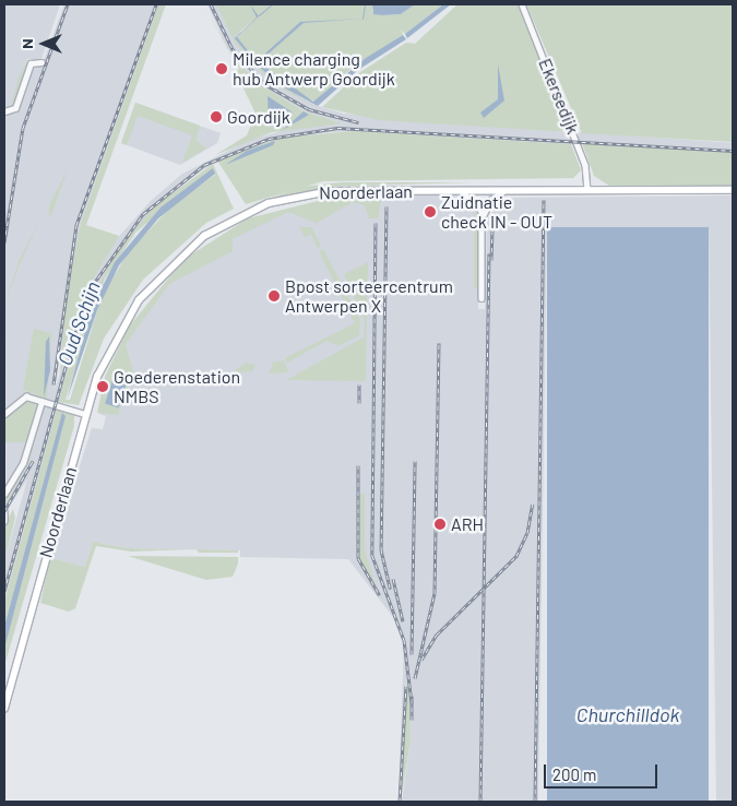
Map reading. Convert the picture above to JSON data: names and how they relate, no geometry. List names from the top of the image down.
{
  "streets": {
    "main road": ["Noorderlaan"],
    "street": ["Ekersedijk"]
  },
  "crossings": [
    ["Ekersedijk", "Noorderlaan"]
  ],
  "water": ["Oud Schijn", "Churchilldok"],
  "places": [
    "Milence charging hub Antwerp Goordijk",
    "Goordijk",
    "Zuidnatie check IN - OUT",
    "Bpost sorteercentrum Antwerpen X",
    "Goederenstation NMBS",
    "ARH"
  ],
  "scale_bar": "200 m",
  "north": "left"
}
